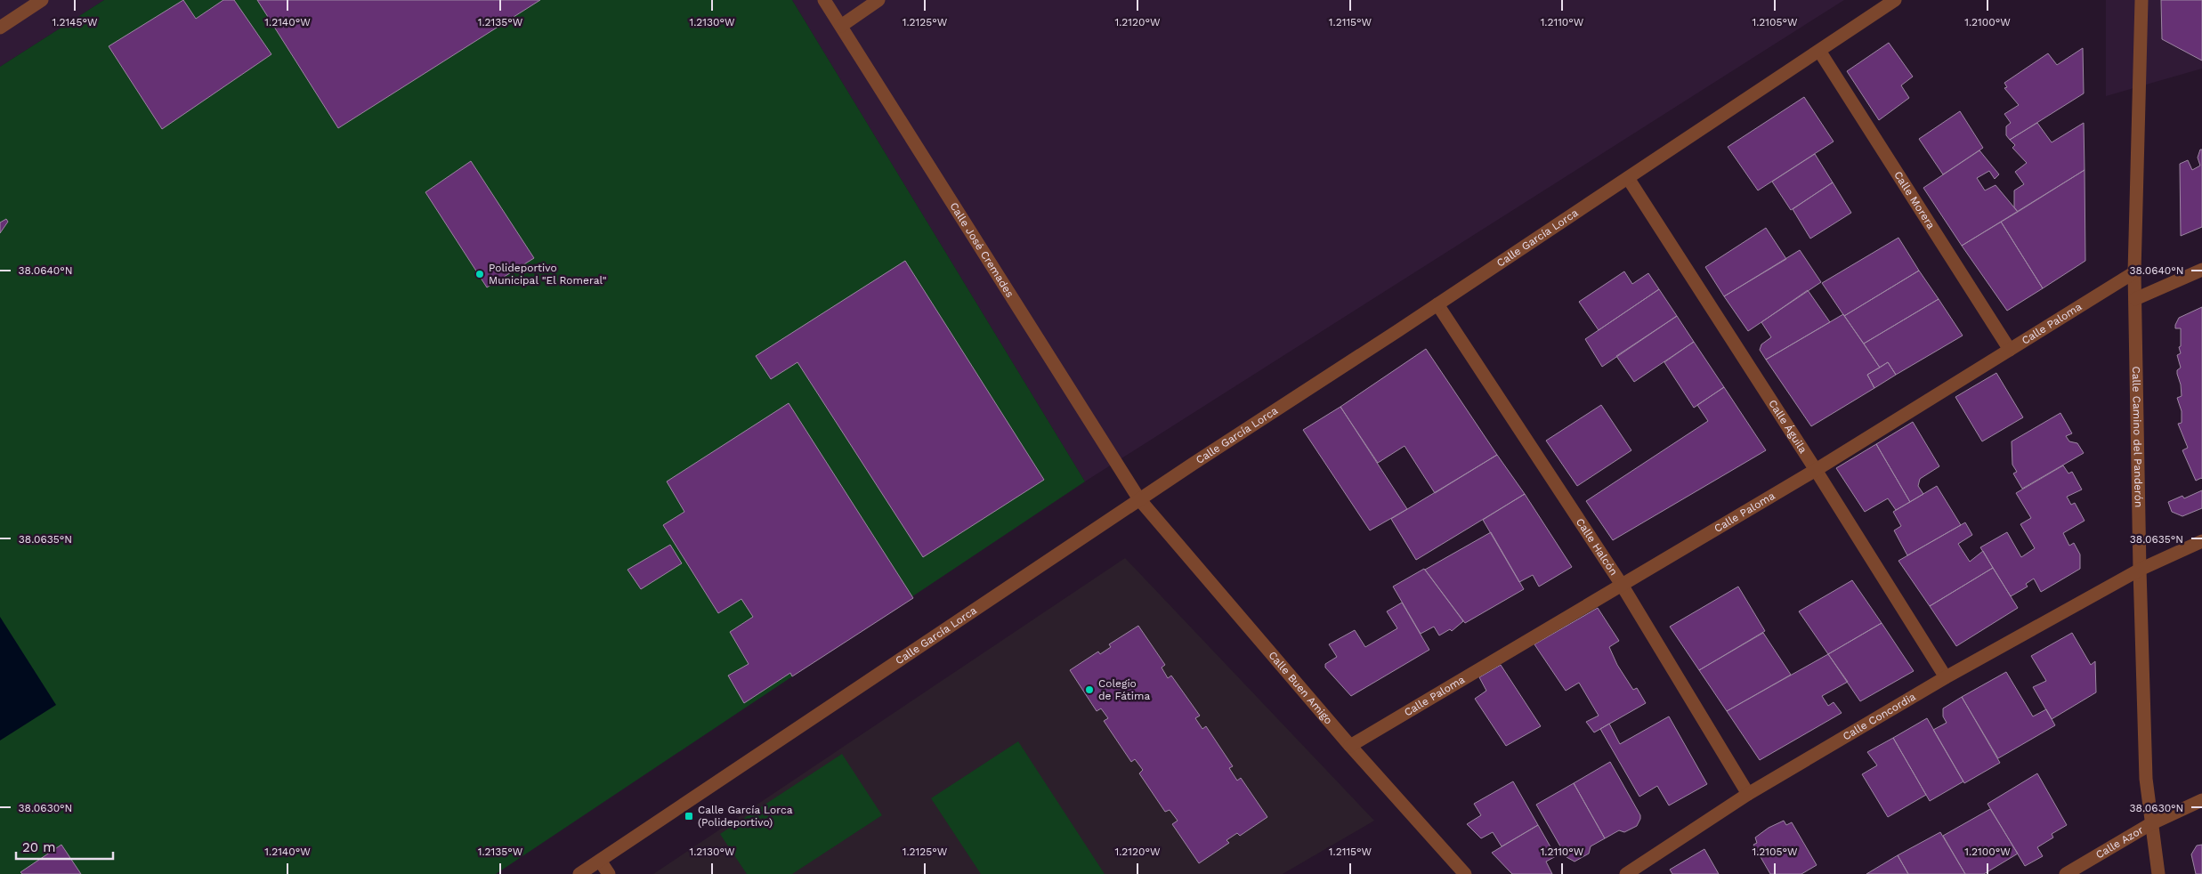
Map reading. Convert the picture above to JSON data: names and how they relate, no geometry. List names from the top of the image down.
{
  "streets": {
    "street": [
      "Calle Morera",
      "Calle García Lorca",
      "Calle José Cremades",
      "Calle Paloma",
      "Calle Águila",
      "Calle Camino del Panderón",
      "Calle Halcón",
      "Calle Buen Amigo",
      "Calle Concordia",
      "Calle Azor"
    ]
  },
  "crossings": [
    ["Calle Morera", "Calle García Lorca"],
    ["Calle Morera", "Calle Paloma"],
    ["Calle García Lorca", "Calle José Cremades"],
    ["Calle García Lorca", "Calle Águila"],
    ["Calle García Lorca", "Calle Halcón"],
    ["Calle García Lorca", "Calle Buen Amigo"],
    ["Calle José Cremades", "Calle Buen Amigo"],
    ["Calle Paloma", "Calle Águila"],
    ["Calle Paloma", "Calle Camino del Panderón"],
    ["Calle Paloma", "Calle Halcón"],
    ["Calle Paloma", "Calle Buen Amigo"],
    ["Calle Águila", "Calle Concordia"],
    ["Calle Camino del Panderón", "Calle Concordia"],
    ["Calle Camino del Panderón", "Calle Azor"],
    ["Calle Halcón", "Calle Concordia"]
  ],
  "places": {
    "other": ["Polideportivo Municipal \"El Romeral\"", "Colegio de Fátima"],
    "transit": ["Calle García Lorca (Polideportivo)"]
  },
  "scale_bar": "20 m",
  "coordinates": [
    "1.2145°W",
    "1.2140°W",
    "1.2135°W",
    "1.2130°W",
    "1.2125°W",
    "1.2120°W",
    "1.2115°W",
    "1.2110°W",
    "1.2105°W",
    "1.2100°W",
    "38.0640°N",
    "38.0635°N",
    "38.0630°N"
  ]
}
